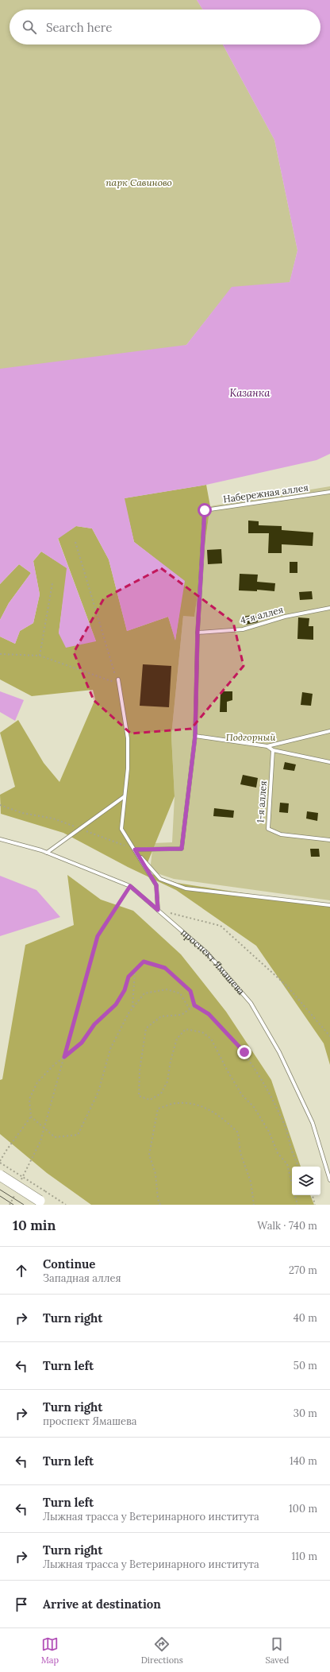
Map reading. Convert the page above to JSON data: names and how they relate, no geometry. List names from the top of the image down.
{
  "streets": {
    "lane": [
      "Набережная аллея",
      "4-я аллея",
      "1-я аллея",
      "проспект Ямашева"
    ]
  },
  "crossings": [
    ["Набережная аллея", "4-я аллея"]
  ],
  "water": ["Казанка"],
  "parks": ["парк Савиново", "Подгорный"],
  "page": {
    "search": "Search here",
    "heading": ["10 min", "Walk · 740 m"],
    "list": [
      ["Continue", "Западная аллея", "270 m"],
      ["Turn right", "40 m"],
      ["Turn left", "50 m"],
      ["Turn right", "проспект Ямашева", "30 m"],
      ["Turn left", "140 m"],
      ["Turn left", "Лыжная трасса у Ветеринарного института", "100 m"],
      ["Turn right", "Лыжная трасса у Ветеринарного института", "110 m"],
      "Arrive at destination"
    ],
    "nav": ["Map", "Directions", "Saved"]
  }
}
